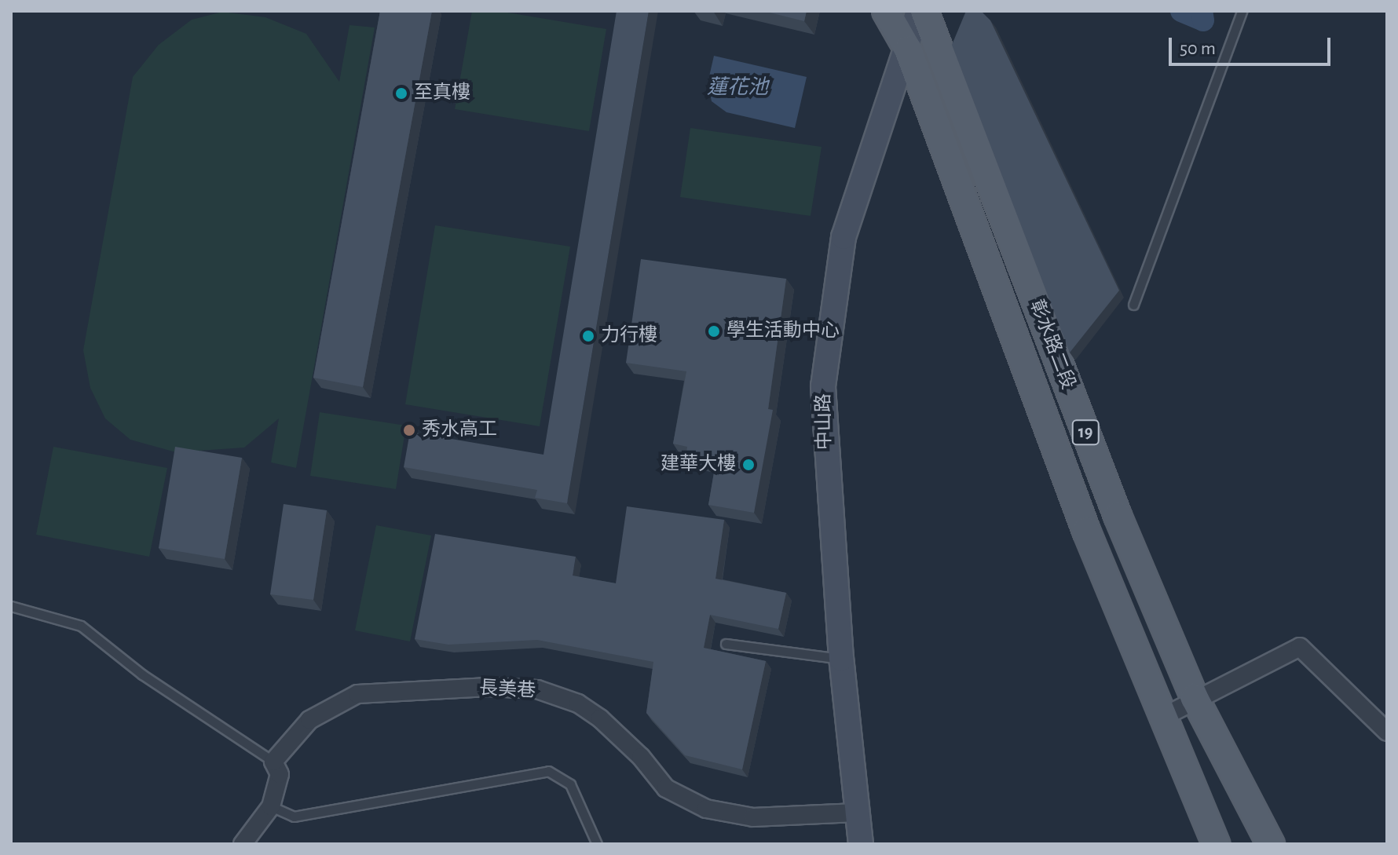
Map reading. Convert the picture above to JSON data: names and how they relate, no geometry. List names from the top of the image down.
{
  "streets": {
    "main road": ["彰水路二段", "19"],
    "street": ["中山路", "長美巷"]
  },
  "crossings": [
    ["彰水路二段", "中山路"],
    ["彰水路二段", "19"],
    ["中山路", "19"],
    ["中山路", "長美巷"]
  ],
  "water": ["蓮花池"],
  "places": [
    "至真樓",
    "學生活動中心",
    "力行樓",
    "秀水高工",
    "建華大樓"
  ],
  "scale_bar": "50 m"
}
